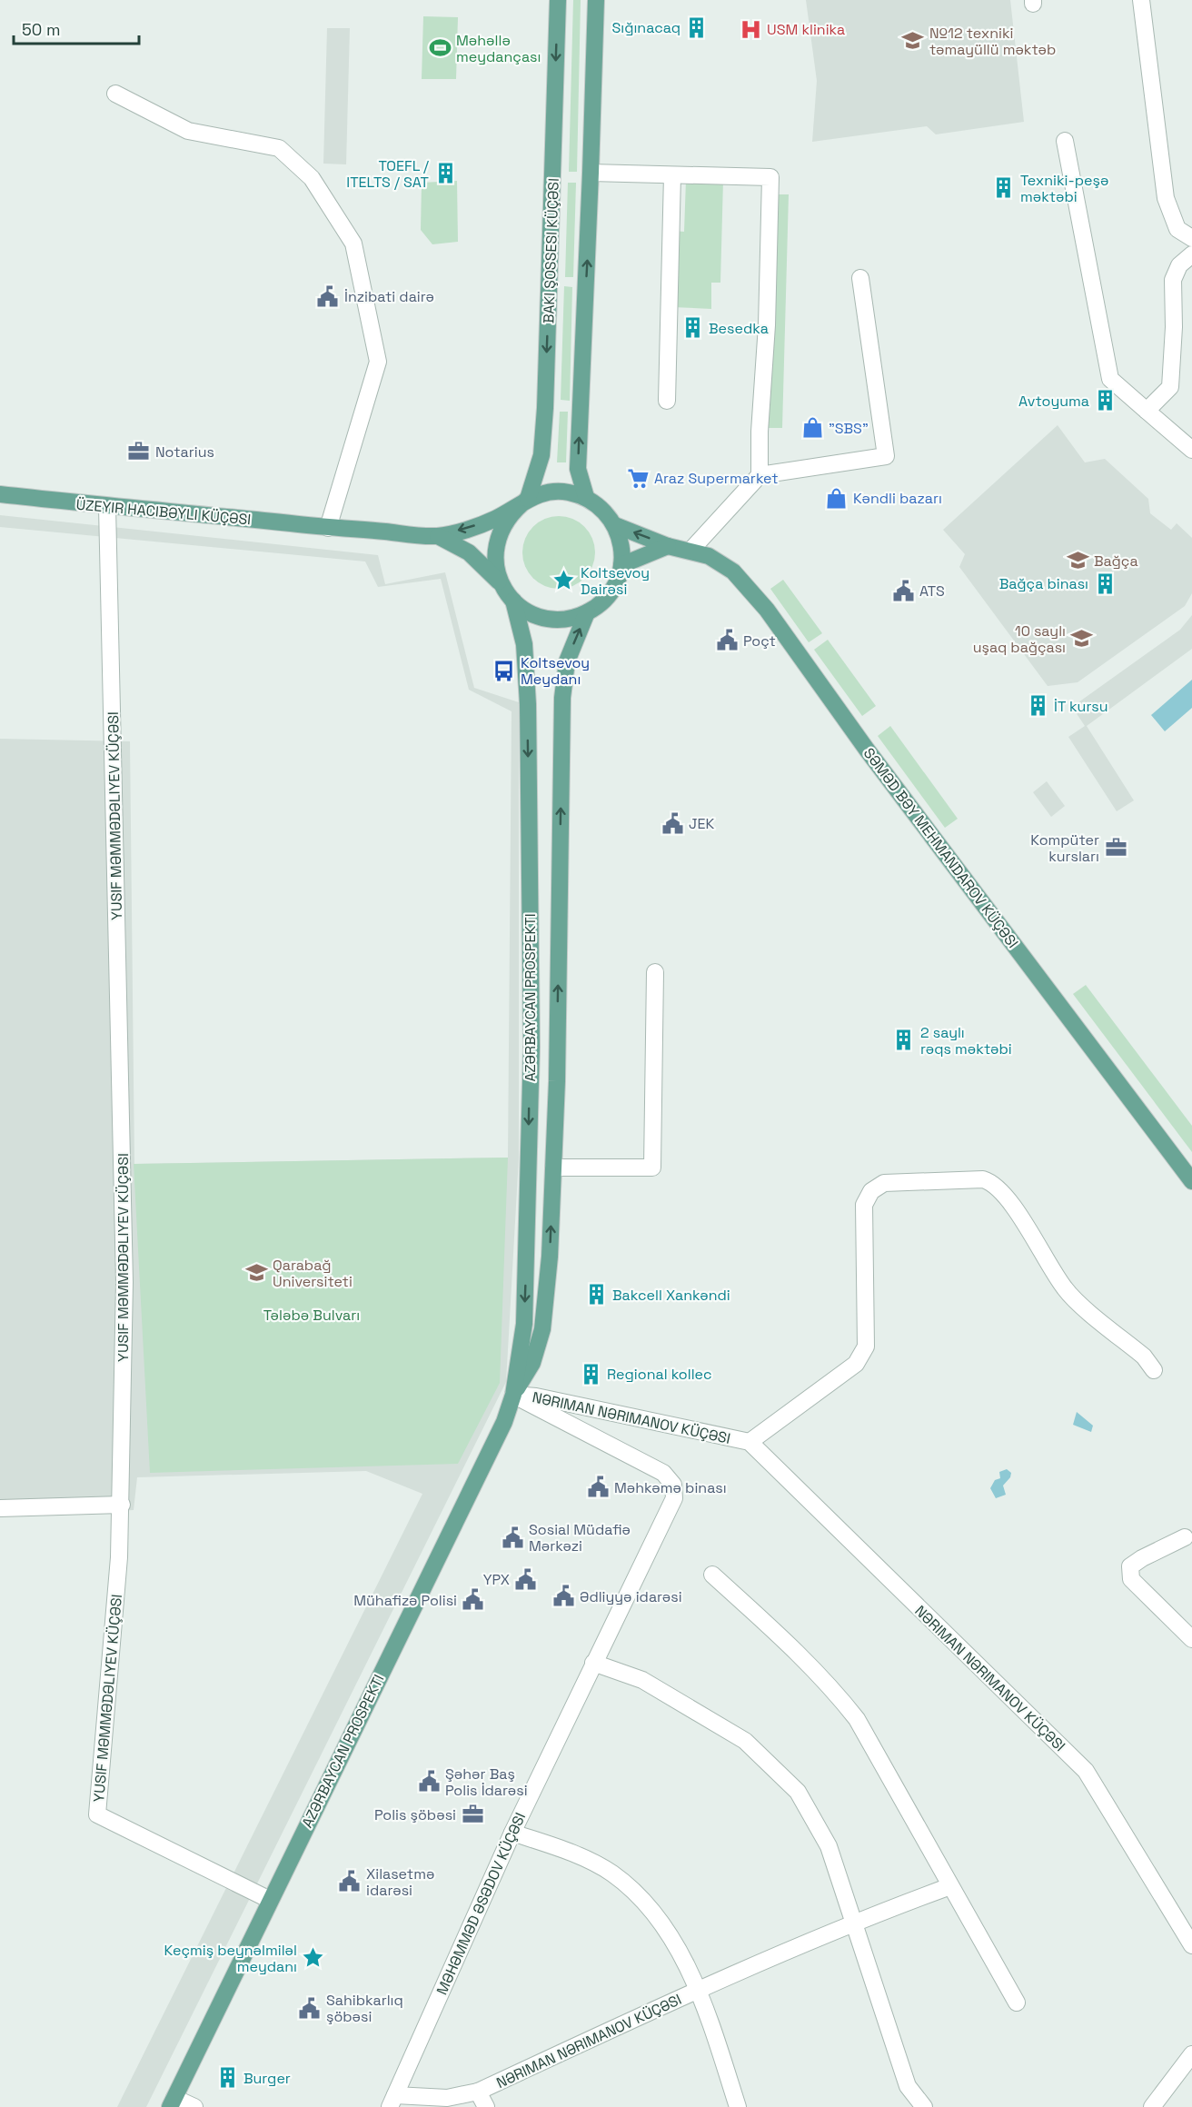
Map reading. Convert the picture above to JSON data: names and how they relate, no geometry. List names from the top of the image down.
{
  "streets": {
    "main road": ["SƏMƏD BƏY MEHMANDAROV KÜÇƏSI", "AZƏRBAYCAN PROSPEKTI"],
    "street": ["YUSIF MƏMMƏDƏLIYEV KÜÇƏSI", "NƏRIMAN NƏRIMANOV KÜÇƏSI", "MƏHƏMMƏD ƏSƏDOV KÜÇƏSI"]
  },
  "crossings": [
    ["YUSIF MƏMMƏDƏLIYEV KÜÇƏSI", "AZƏRBAYCAN PROSPEKTI"],
    ["SƏMƏD BƏY MEHMANDAROV KÜÇƏSI", "AZƏRBAYCAN PROSPEKTI"],
    ["AZƏRBAYCAN PROSPEKTI", "NƏRIMAN NƏRIMANOV KÜÇƏSI"],
    ["AZƏRBAYCAN PROSPEKTI", "MƏHƏMMƏD ƏSƏDOV KÜÇƏSI"],
    ["NƏRIMAN NƏRIMANOV KÜÇƏSI", "MƏHƏMMƏD ƏSƏDOV KÜÇƏSI"]
  ],
  "parks": ["Tələbə Bulvarı"],
  "places": {
    "building": [
      "Sığınacaq",
      "TOEFL / ITELTS / SAT",
      "Texniki-peşə məktəbi",
      "Besedka",
      "Avtoyuma",
      "Bağça binası",
      "İT kursu",
      "2 saylı rəqs məktəbi",
      "Bakcell Xankəndi",
      "Regional kollec",
      "Burger"
    ],
    "hospital": ["USM klinika"],
    "school or university": [
      "№12 texniki təmayüllü məktəb",
      "Bağça",
      "10 saylı uşaq bağçası",
      "Qarabağ Universiteti"
    ],
    "sports": ["Məhəllə meydançası"],
    "public building": [
      "İnzibati dairə",
      "ATS",
      "Poçt",
      "JEK",
      "Məhkəmə binası",
      "Sosial Müdafiə Mərkəzi",
      "YPX",
      "Ədliyyə idarəsi",
      "Mühafizə Polisi",
      "Şəhər Baş Polis İdarəsi",
      "Xilasetmə idarəsi",
      "Sahibkarlıq şöbəsi"
    ],
    "shop": ["\"SBS\"", "Kəndli bazarı"],
    "office": ["Notarius", "Kompüter kursları", "Polis şöbəsi"],
    "supermarket": ["Araz Supermarket"],
    "place": ["Koltsevoy Dairəsi", "Keçmiş beynəlmiləl meydanı"],
    "bus stop": ["Koltsevoy Meydanı"]
  },
  "scale_bar": "50 m"
}
